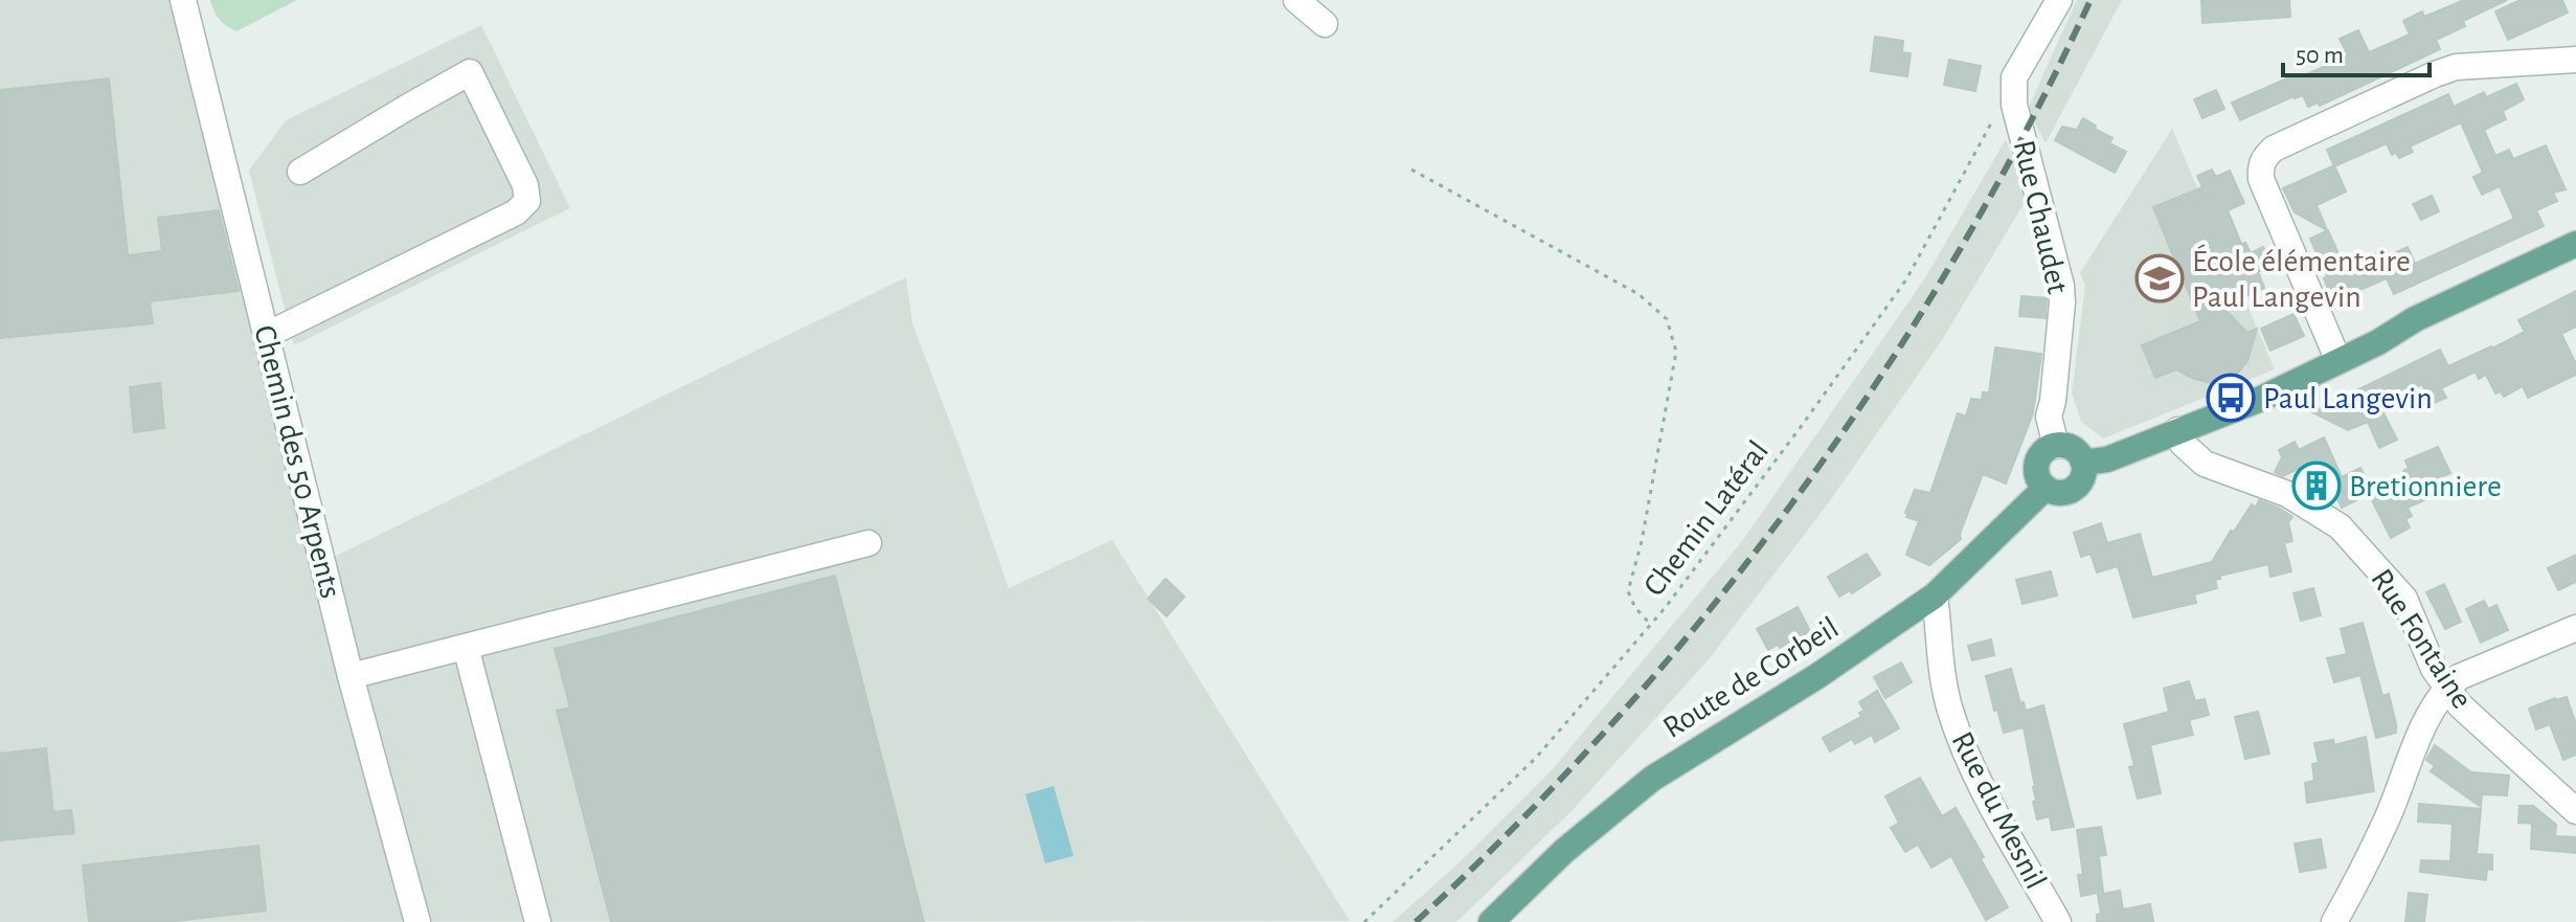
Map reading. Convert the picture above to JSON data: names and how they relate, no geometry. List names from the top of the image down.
{
  "streets": {
    "main road": ["Route de Corbeil"],
    "street": [
      "Rue Chaudet",
      "Chemin des 50 Arpents",
      "Rue Fontaine",
      "Rue du Mesnil"
    ],
    "path": ["Chemin Latéral"]
  },
  "crossings": [
    ["Rue Chaudet", "Chemin Latéral"],
    ["Rue Chaudet", "Route de Corbeil"],
    ["Route de Corbeil", "Rue du Mesnil"]
  ],
  "places": {
    "school or university": ["École élémentaire Paul Langevin"],
    "bus stop": ["Paul Langevin"],
    "building": ["Bretionniere"]
  },
  "scale_bar": "50 m"
}
